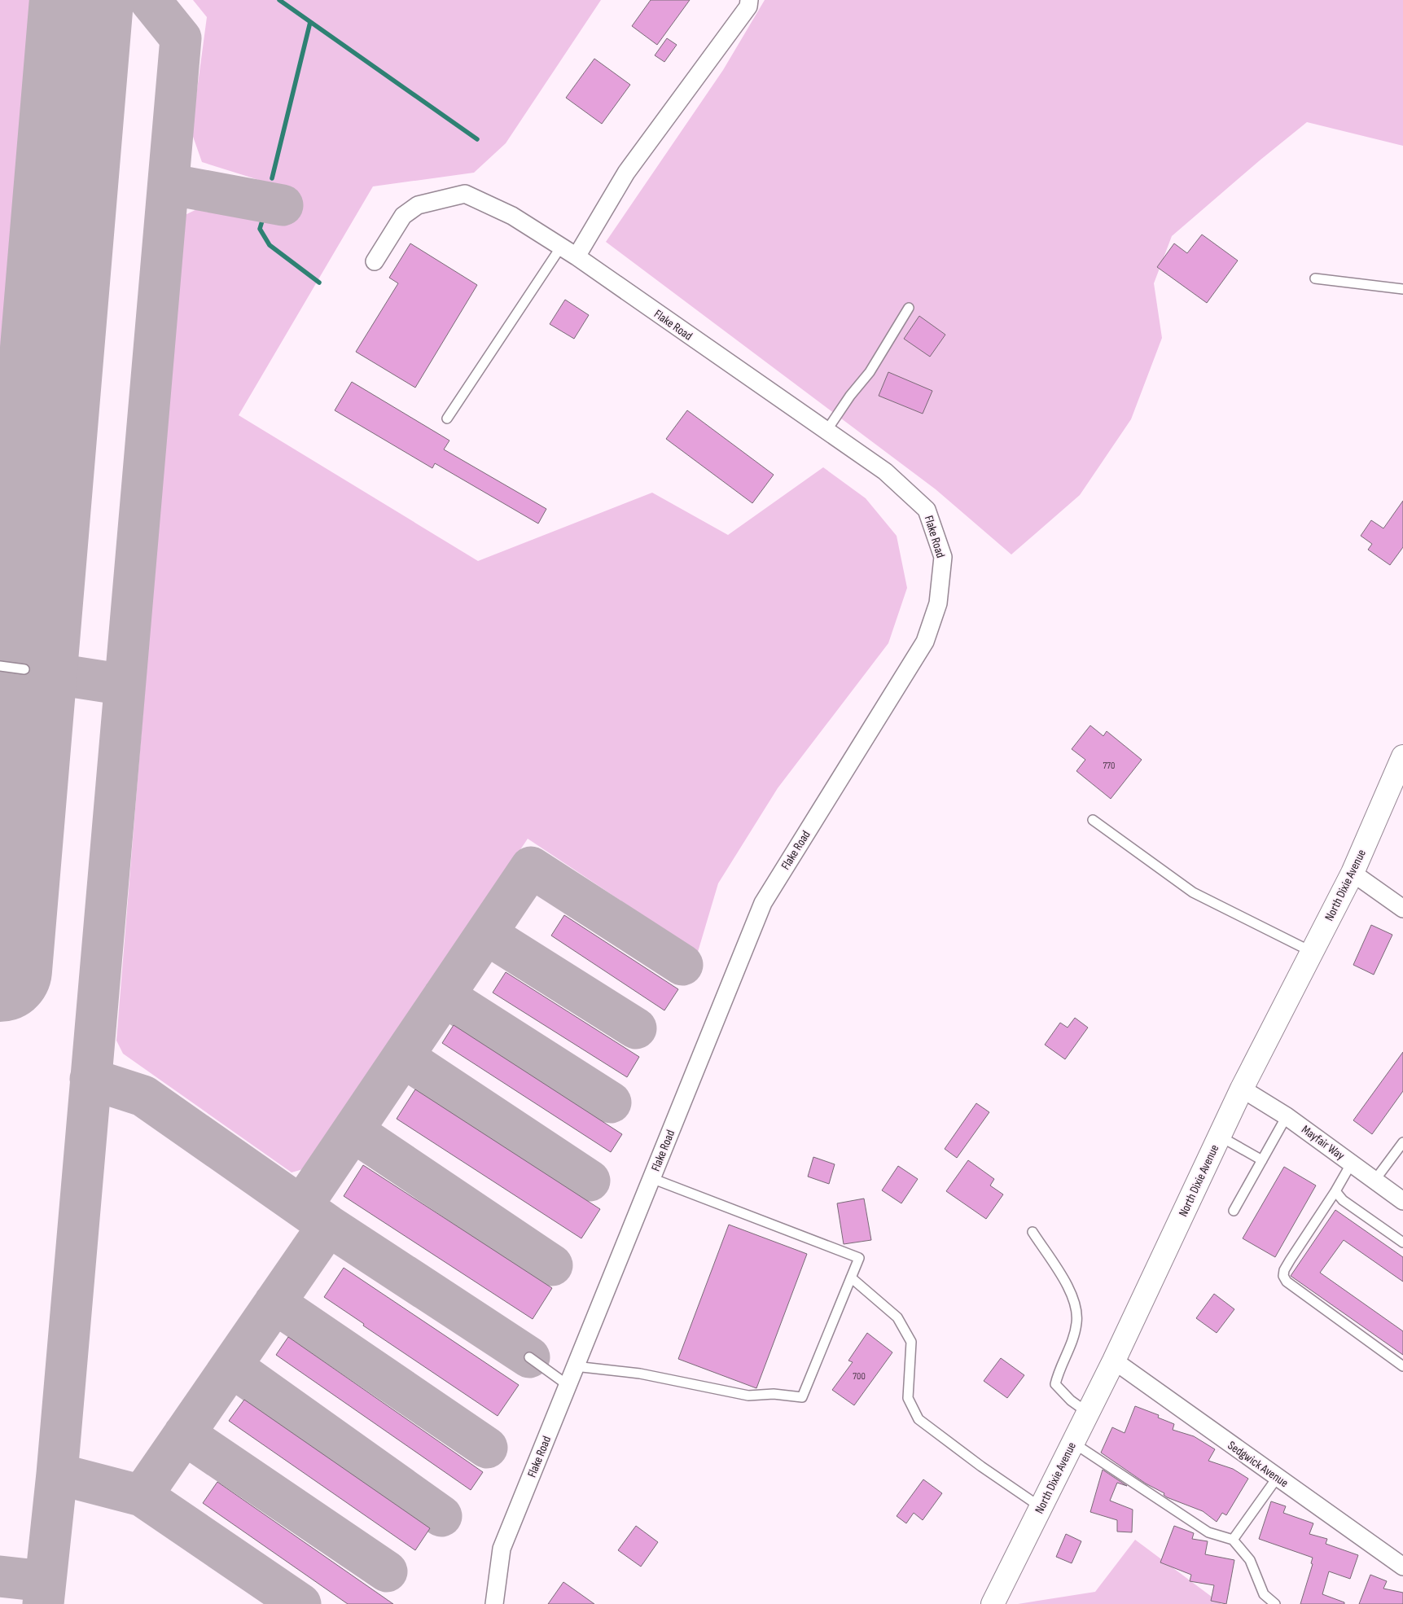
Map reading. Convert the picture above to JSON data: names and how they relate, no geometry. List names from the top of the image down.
{
  "streets": {
    "street": [
      "Flake Road",
      "North Dixie Avenue",
      "Mayfair Way",
      "Sedgwick Avenue"
    ]
  },
  "crossings": [
    ["North Dixie Avenue", "Mayfair Way"],
    ["North Dixie Avenue", "Sedgwick Avenue"]
  ],
  "house_numbers": ["770", "700"]
}
